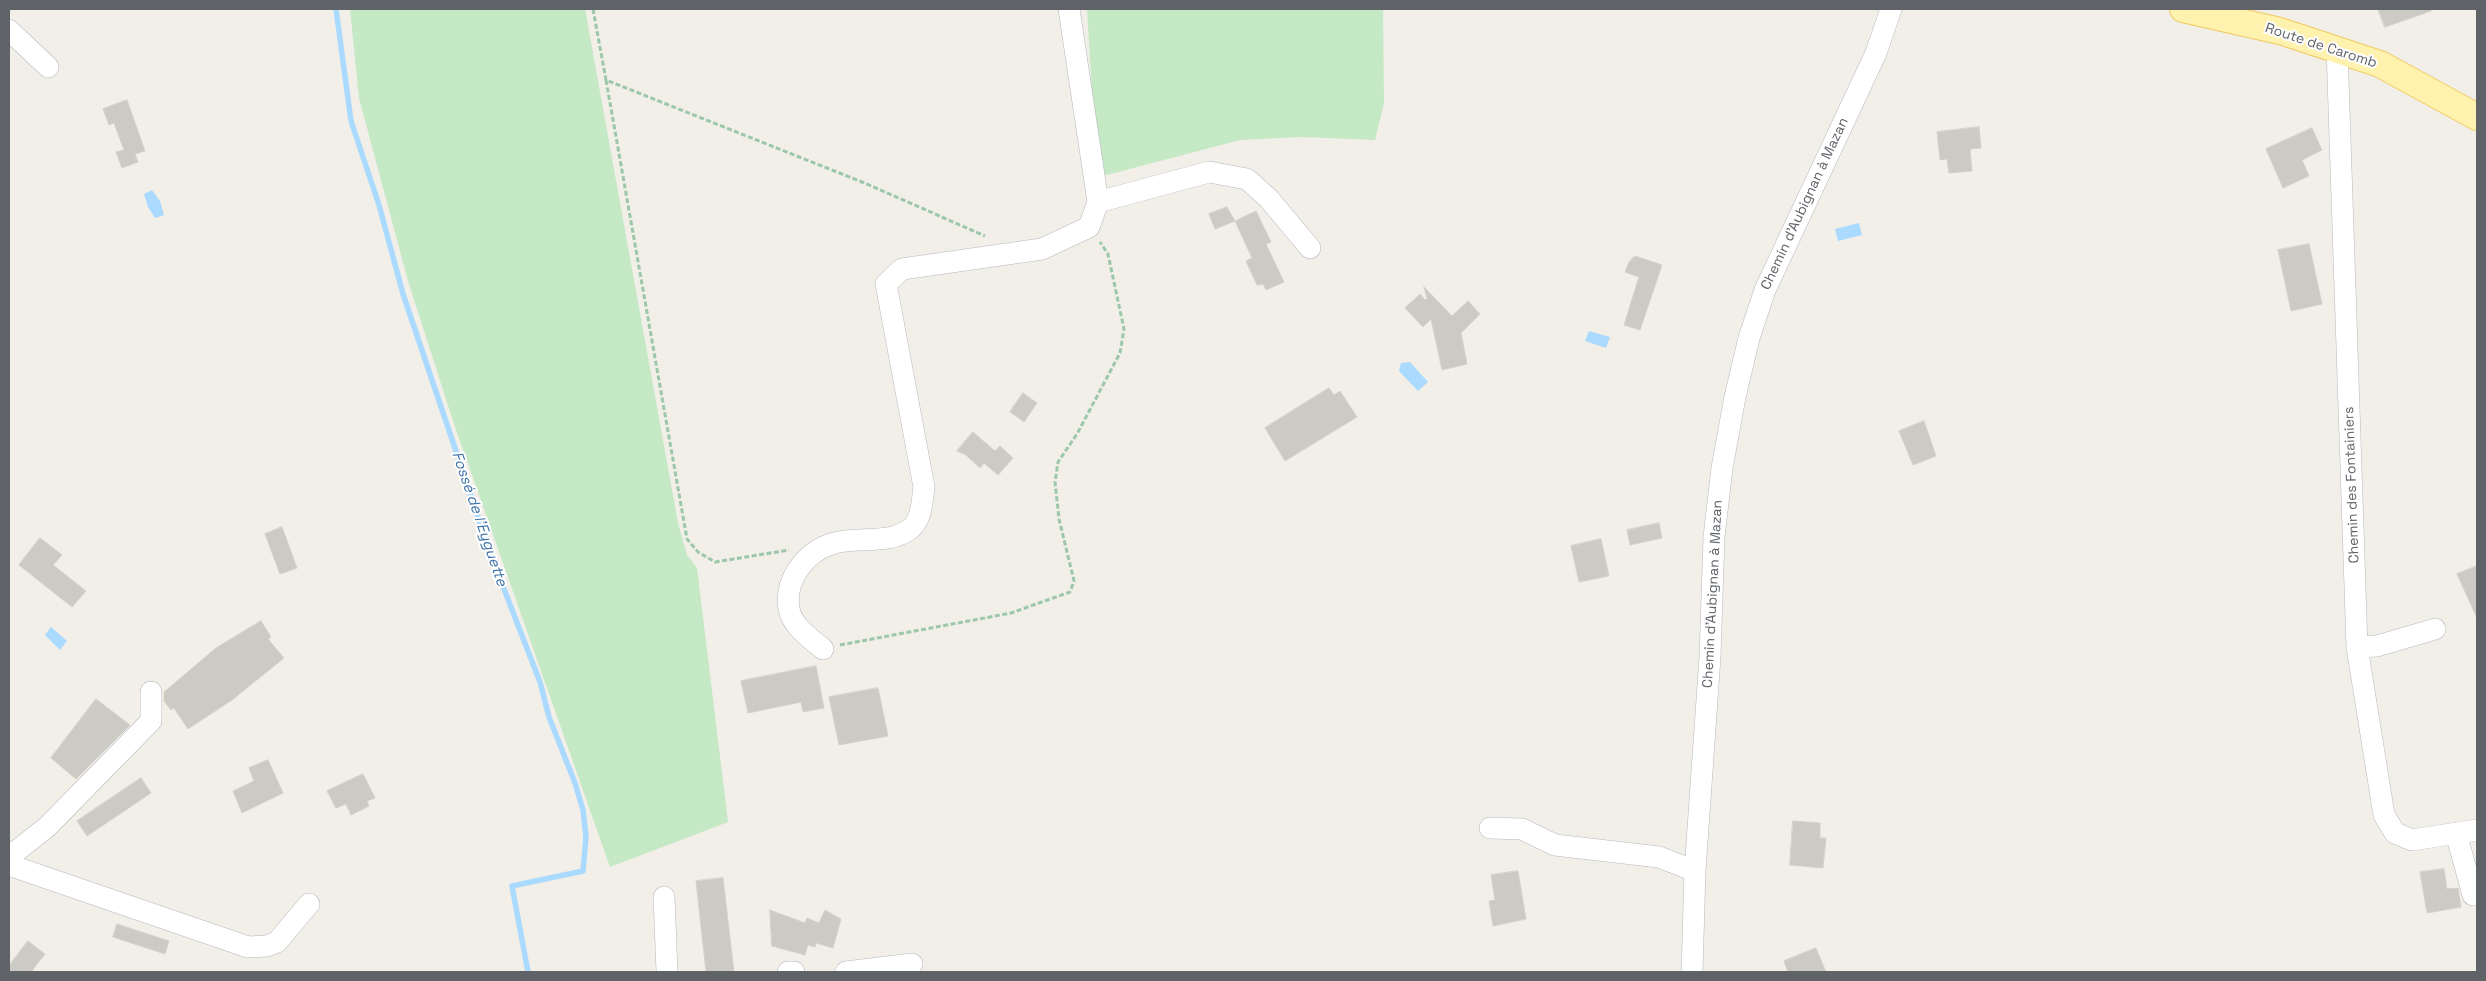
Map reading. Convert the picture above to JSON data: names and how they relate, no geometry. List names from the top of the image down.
{
  "streets": {
    "main road": ["Route de Caromb"],
    "street": ["Chemin d'Aubignan à Mazan", "Chemin des Fontainiers"]
  },
  "crossings": [
    ["Route de Caromb", "Chemin des Fontainiers"]
  ],
  "water": ["Fossé de l'Eyguette"]
}
